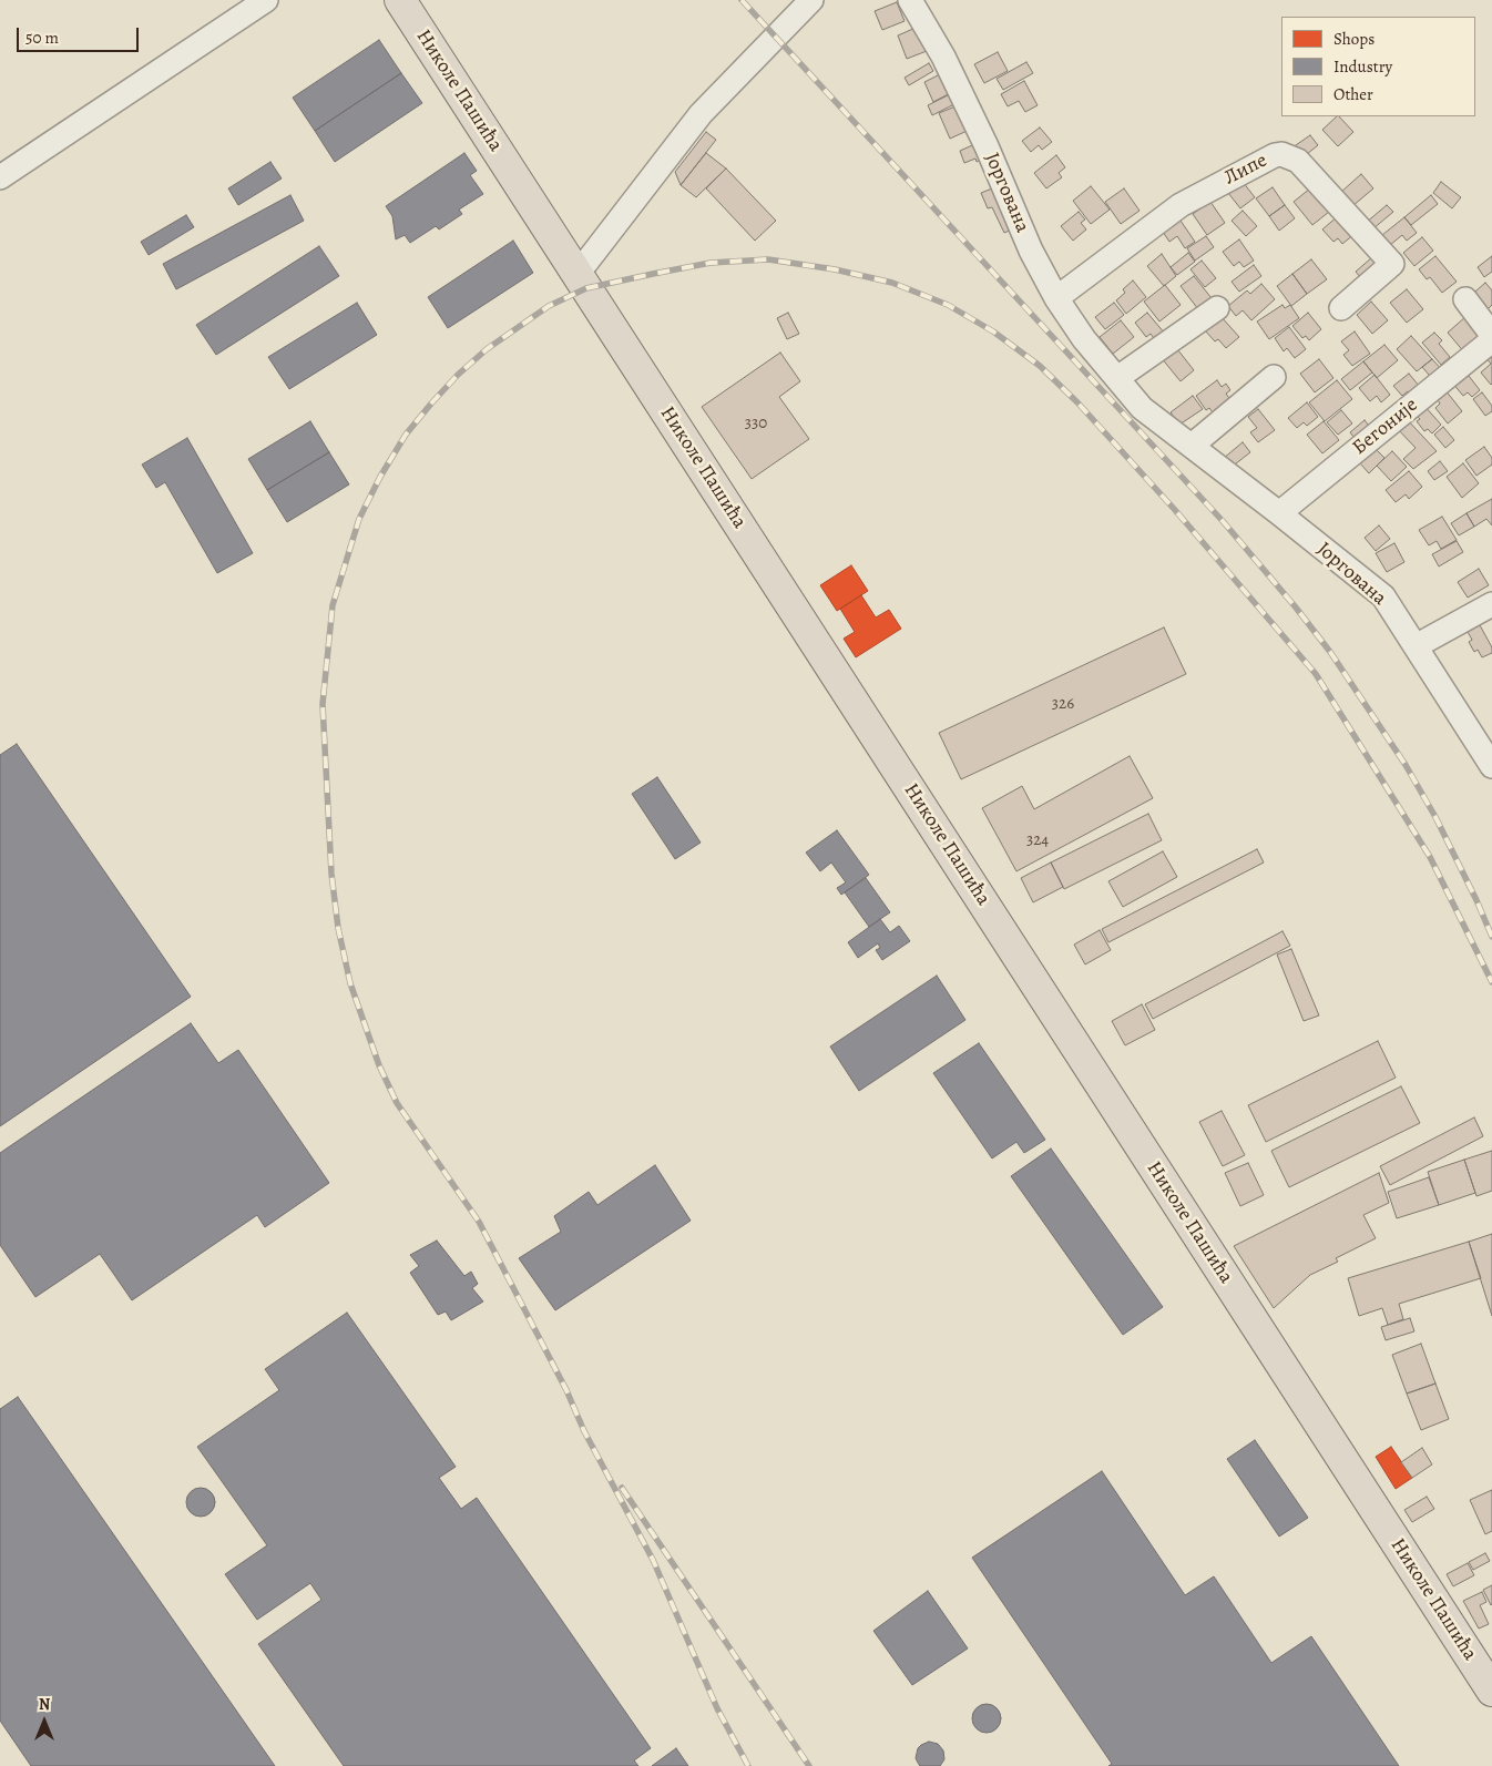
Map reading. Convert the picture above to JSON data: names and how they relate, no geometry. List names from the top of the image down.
{
  "streets": {
    "main road": ["Николе Пашића"],
    "street": ["Липе", "Јоргована", "Бегоније"]
  },
  "crossings": [
    ["Липе", "Јоргована"],
    ["Јоргована", "Бегоније"]
  ],
  "house_numbers": ["330", "326", "324"],
  "legend": ["Shops", "Industry", "Other"],
  "scale_bar": "50 m",
  "north": "top"
}
